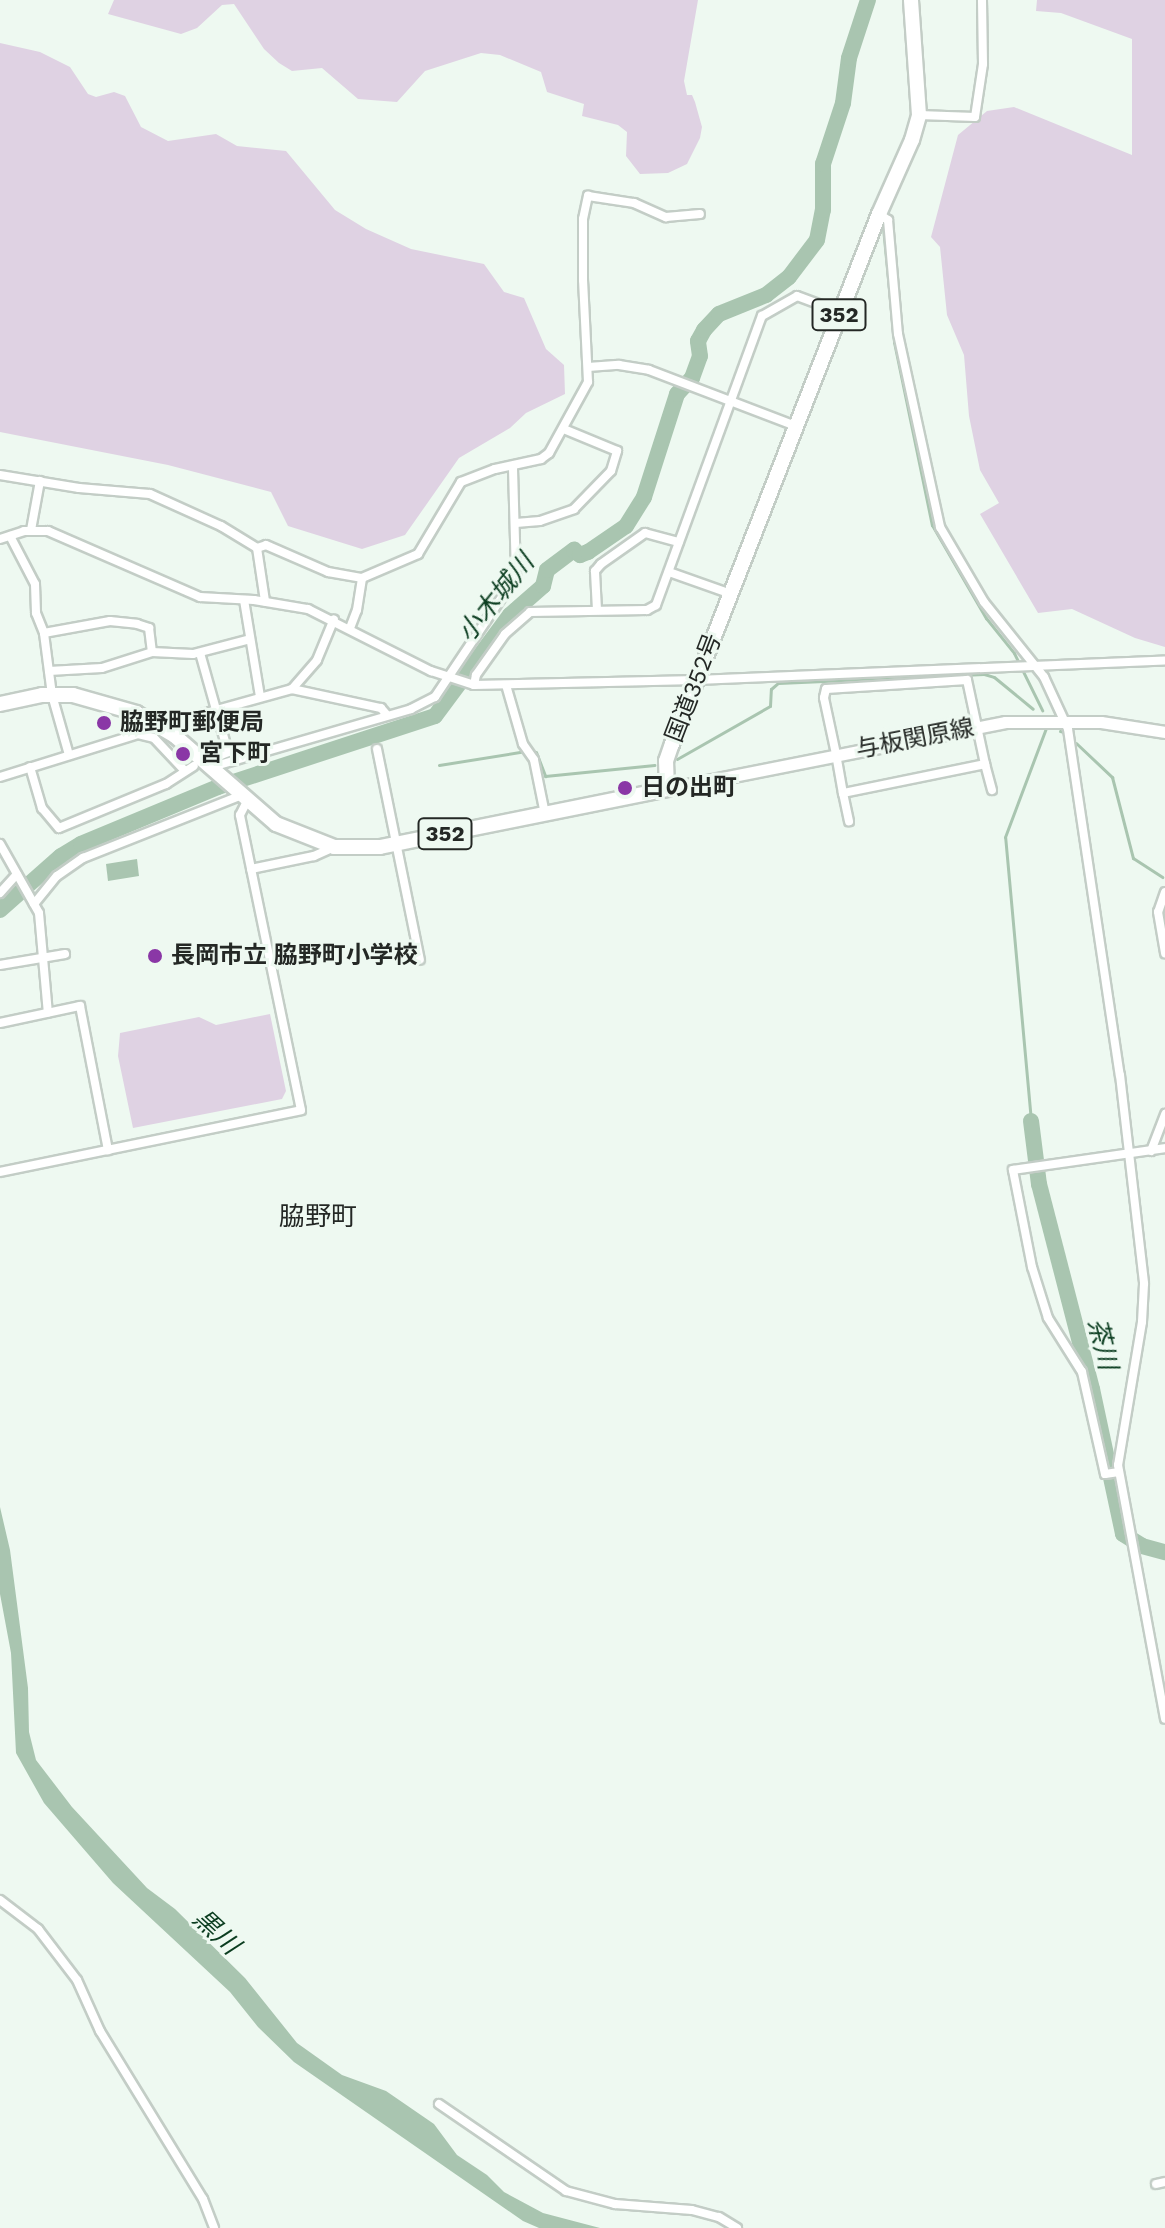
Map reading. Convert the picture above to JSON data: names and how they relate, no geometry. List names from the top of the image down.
{
  "streets": {
    "highway": ["352", "国道352号"],
    "main road": ["与板関原線"]
  },
  "crossings": [
    ["352", "国道352号"],
    ["352", "与板関原線"],
    ["国道352号", "与板関原線"]
  ],
  "districts": ["脇野町"],
  "water": ["小木城川", "茶川", "黒川"],
  "places": [
    "脇野町郵便局",
    "宮下町",
    "日の出町",
    "長岡市立 脇野町小学校"
  ]
}
